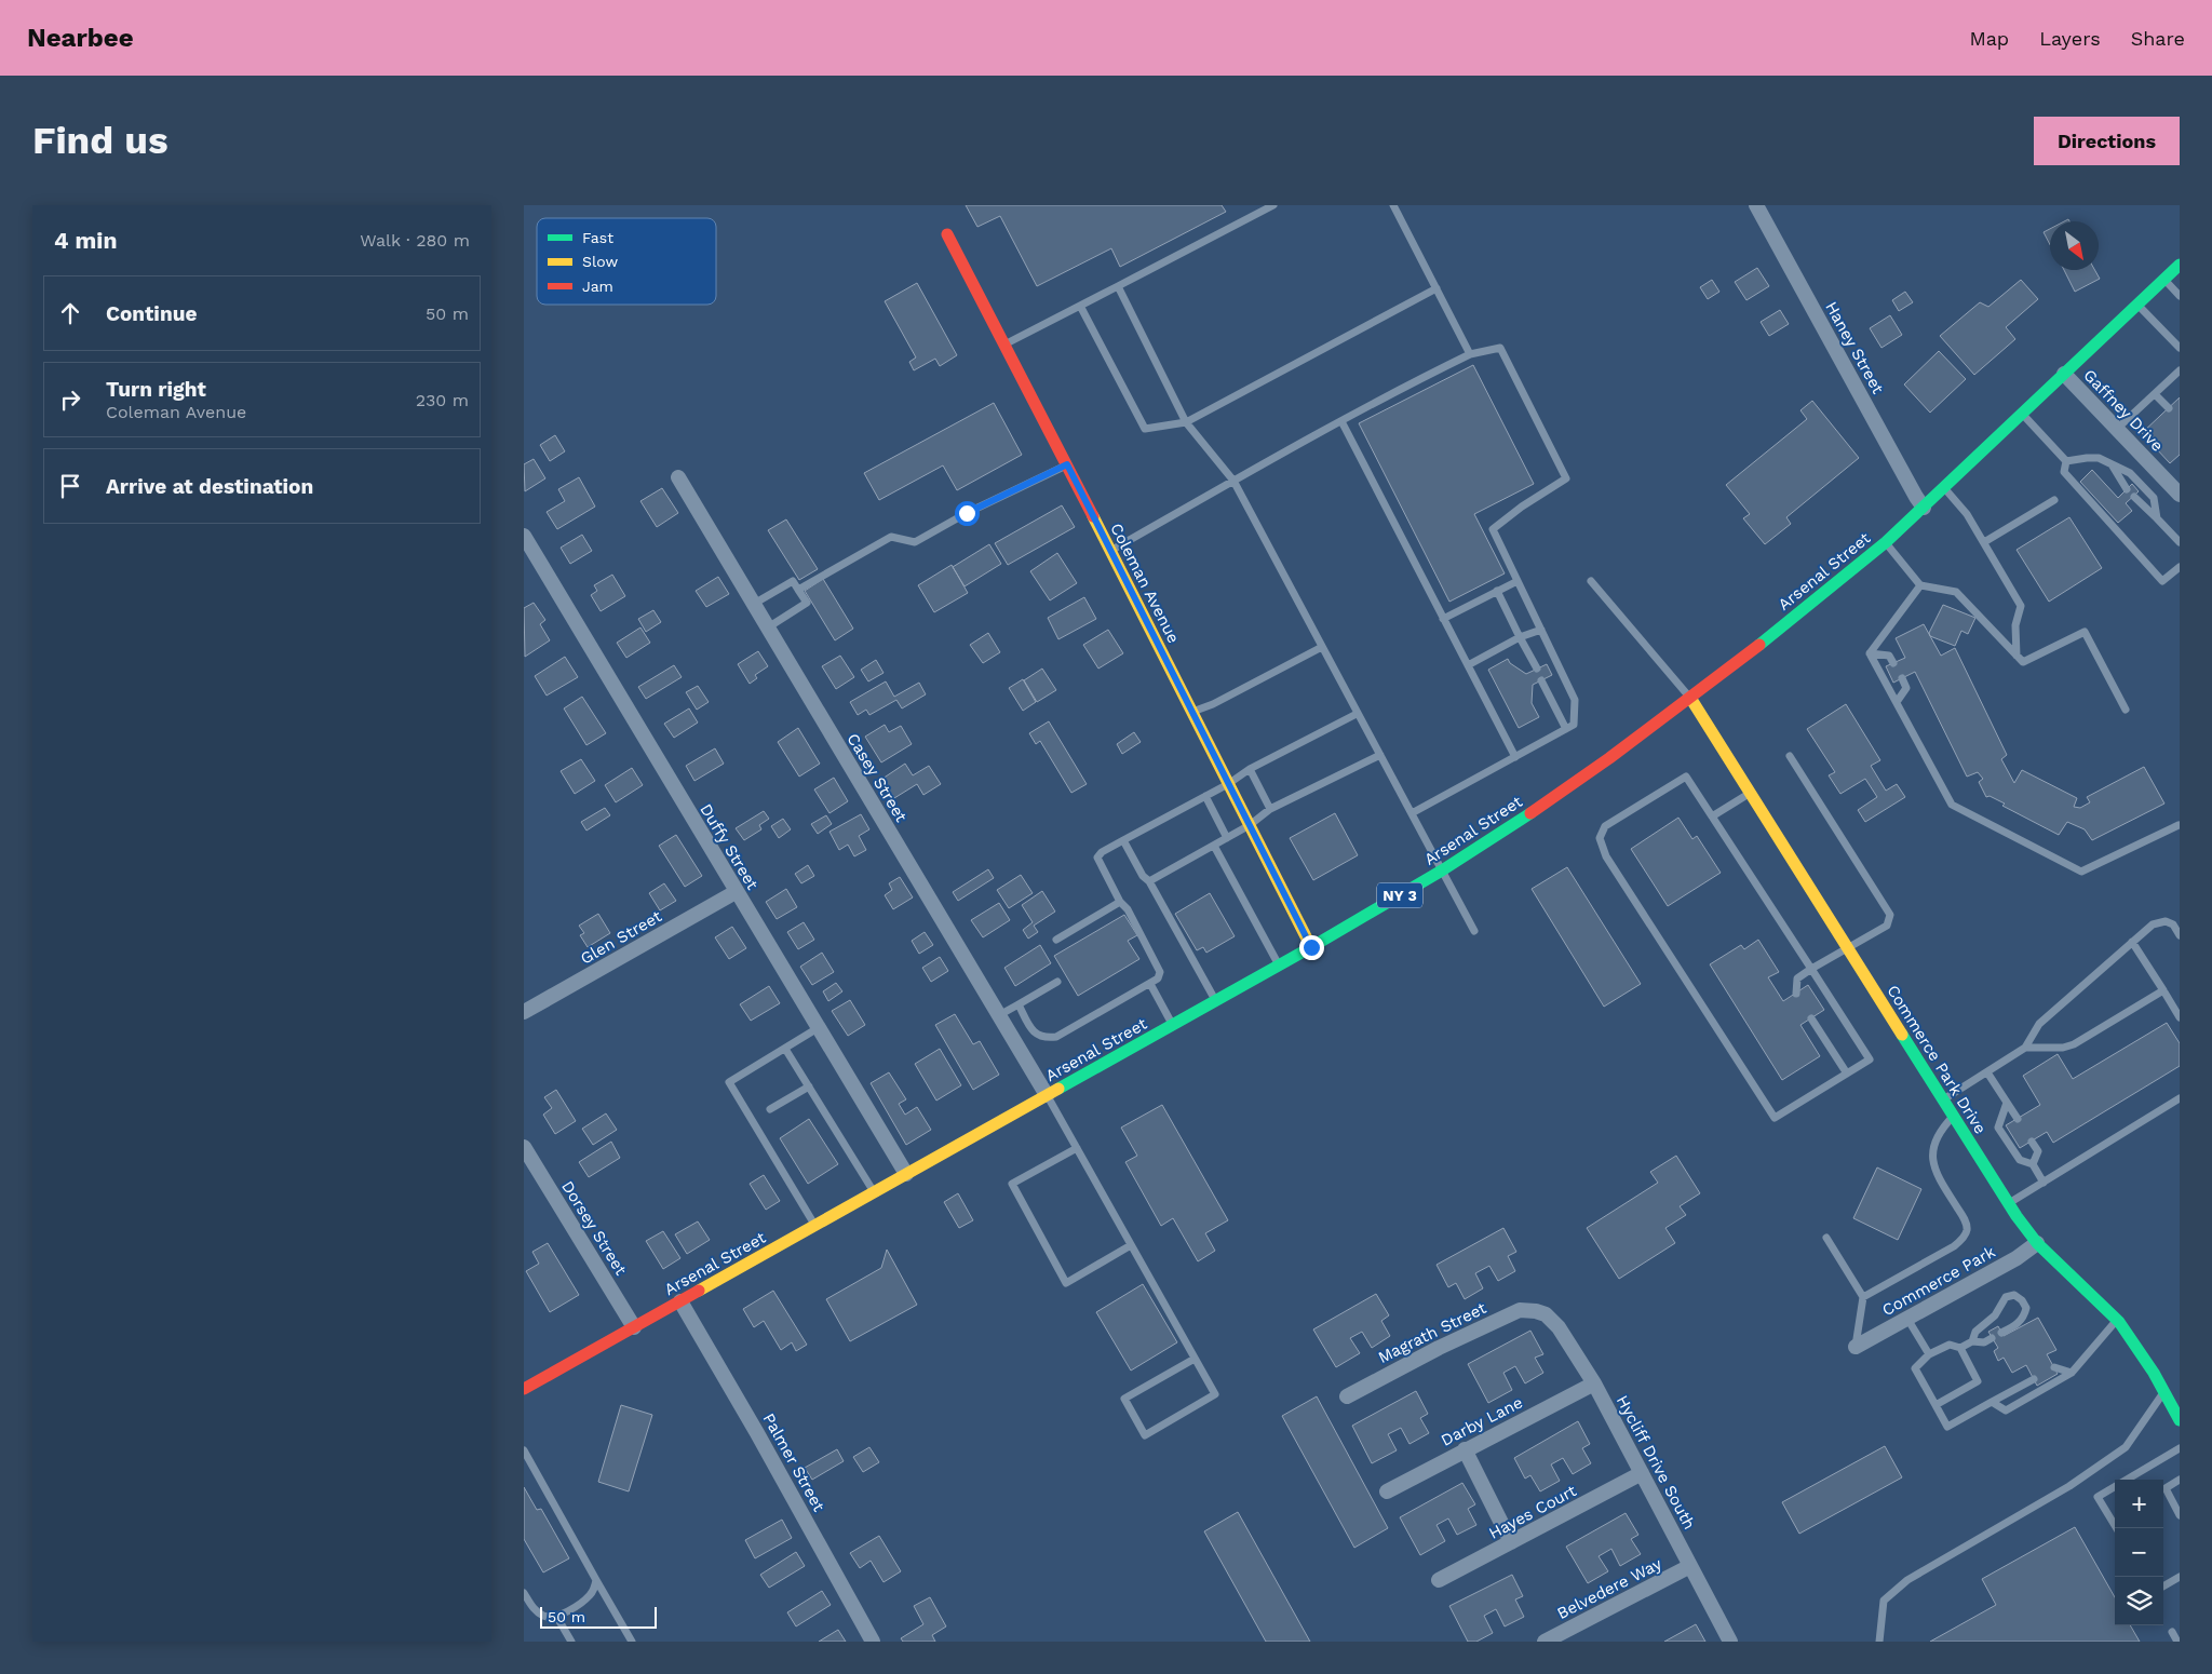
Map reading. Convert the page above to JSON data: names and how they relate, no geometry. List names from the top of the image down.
{
  "streets": {
    "main road": [
      "Arsenal Street",
      "Coleman Avenue",
      "NY 3",
      "Commerce Park Drive"
    ],
    "street": [
      "Haney Street",
      "Gaffney Drive",
      "Casey Street",
      "Duffy Street",
      "Glen Street",
      "Dorsey Street",
      "Commerce Park",
      "Magrath Street",
      "Darby Lane",
      "Palmer Street",
      "Hycliff Drive South",
      "Hayes Court",
      "Belvedere Way"
    ]
  },
  "crossings": [
    ["Haney Street", "Arsenal Street"],
    ["Gaffney Drive", "Arsenal Street"],
    ["Arsenal Street", "Coleman Avenue"],
    ["Arsenal Street", "Casey Street"],
    ["Arsenal Street", "Duffy Street"],
    ["Arsenal Street", "Commerce Park Drive"],
    ["Arsenal Street", "Dorsey Street"],
    ["Arsenal Street", "Palmer Street"],
    ["Duffy Street", "Glen Street"],
    ["Commerce Park Drive", "Commerce Park"],
    ["Magrath Street", "Hycliff Drive South"],
    ["Darby Lane", "Hycliff Drive South"],
    ["Hycliff Drive South", "Hayes Court"],
    ["Hycliff Drive South", "Belvedere Way"]
  ],
  "legend": ["Fast", "Slow", "Jam"],
  "scale_bar": "50 m",
  "north": "bottom right",
  "page": {
    "header": "Nearbee",
    "nav": ["Map", "Layers", "Share"],
    "buttons": "Directions",
    "title": "Find us",
    "heading": ["4 min", "Walk · 280 m"],
    "list": [
      ["Continue", "50 m"],
      ["Turn right", "Coleman Avenue", "230 m"],
      "Arrive at destination"
    ],
    "map_buttons": ["+", "−"],
    "scale": "50 m"
  }
}
